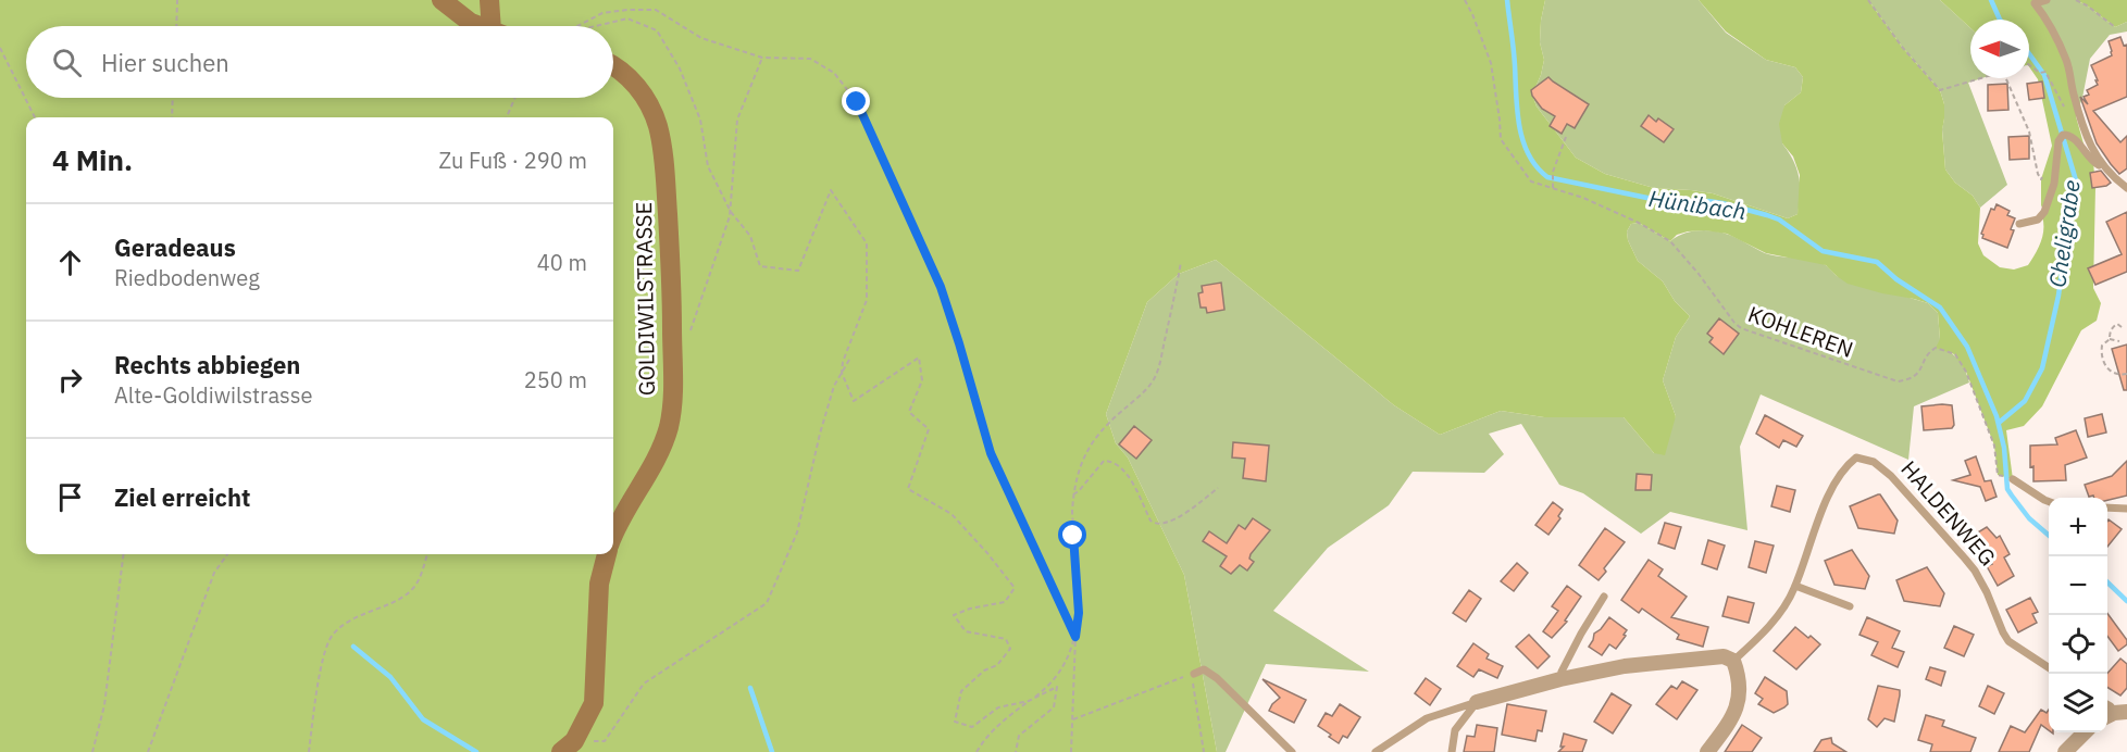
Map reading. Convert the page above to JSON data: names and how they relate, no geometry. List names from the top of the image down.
{
  "streets": {
    "street": ["GOLDIWILSTRASSE"],
    "lane": ["HALDENWEG"],
    "path": ["KOHLEREN"]
  },
  "water": ["Hünibach", "Cheligrabe"],
  "north": "left",
  "page": {
    "search": "Hier suchen",
    "heading": ["4 Min.", "Zu Fuß · 290 m"],
    "list": [
      ["Geradeaus", "Riedbodenweg", "40 m"],
      ["Rechts abbiegen", "Alte-Goldiwilstrasse", "250 m"],
      "Ziel erreicht"
    ],
    "map_buttons": ["+", "−"]
  }
}
